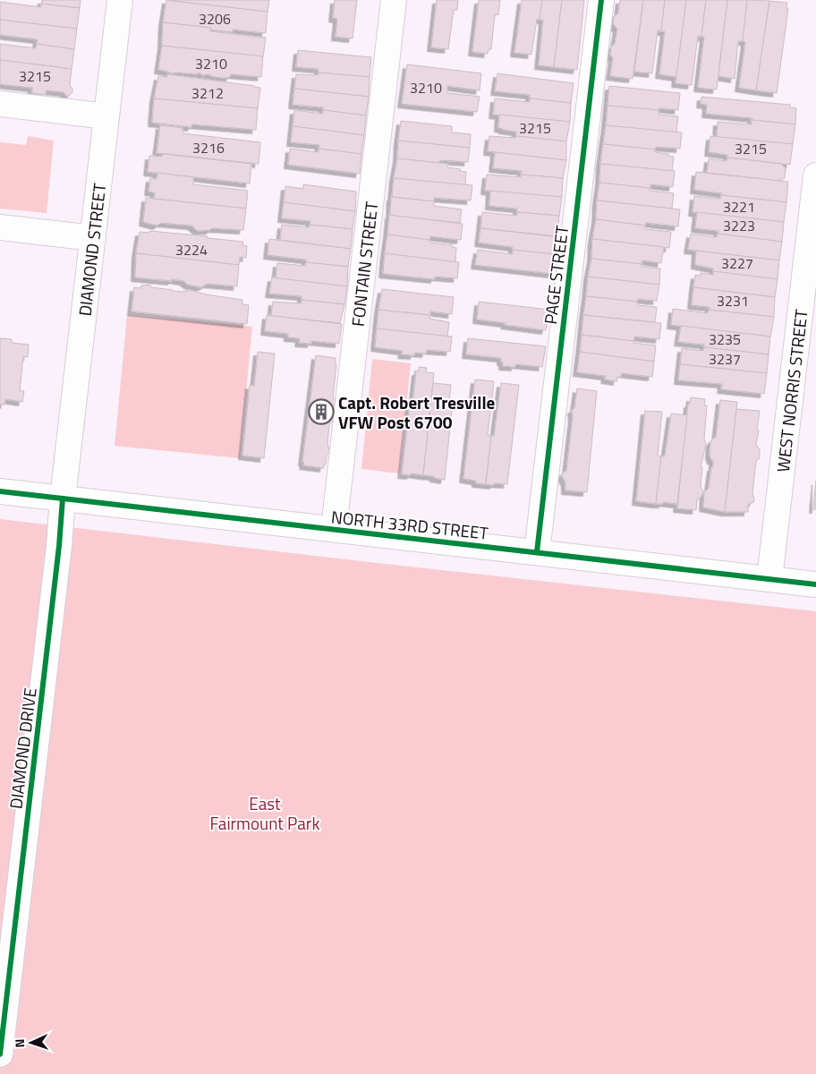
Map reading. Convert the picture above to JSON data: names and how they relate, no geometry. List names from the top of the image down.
{
  "streets": {
    "street": [
      "DIAMOND STREET",
      "FONTAIN STREET",
      "PAGE STREET",
      "WEST NORRIS STREET",
      "NORTH 33RD STREET",
      "DIAMOND DRIVE"
    ]
  },
  "crossings": [
    ["DIAMOND STREET", "NORTH 33RD STREET"],
    ["DIAMOND STREET", "DIAMOND DRIVE"],
    ["FONTAIN STREET", "NORTH 33RD STREET"],
    ["PAGE STREET", "NORTH 33RD STREET"],
    ["WEST NORRIS STREET", "NORTH 33RD STREET"],
    ["NORTH 33RD STREET", "DIAMOND DRIVE"]
  ],
  "parks": ["East Fairmount Park"],
  "places": {
    "building": ["Capt. Robert Tresville VFW Post 6700"]
  },
  "house_numbers": [
    "3206",
    "3210",
    "3215",
    "3210",
    "3212",
    "3215",
    "3216",
    "3215",
    "3221",
    "3223",
    "3224",
    "3227",
    "3231",
    "3235",
    "3237"
  ],
  "north": "left"
}
